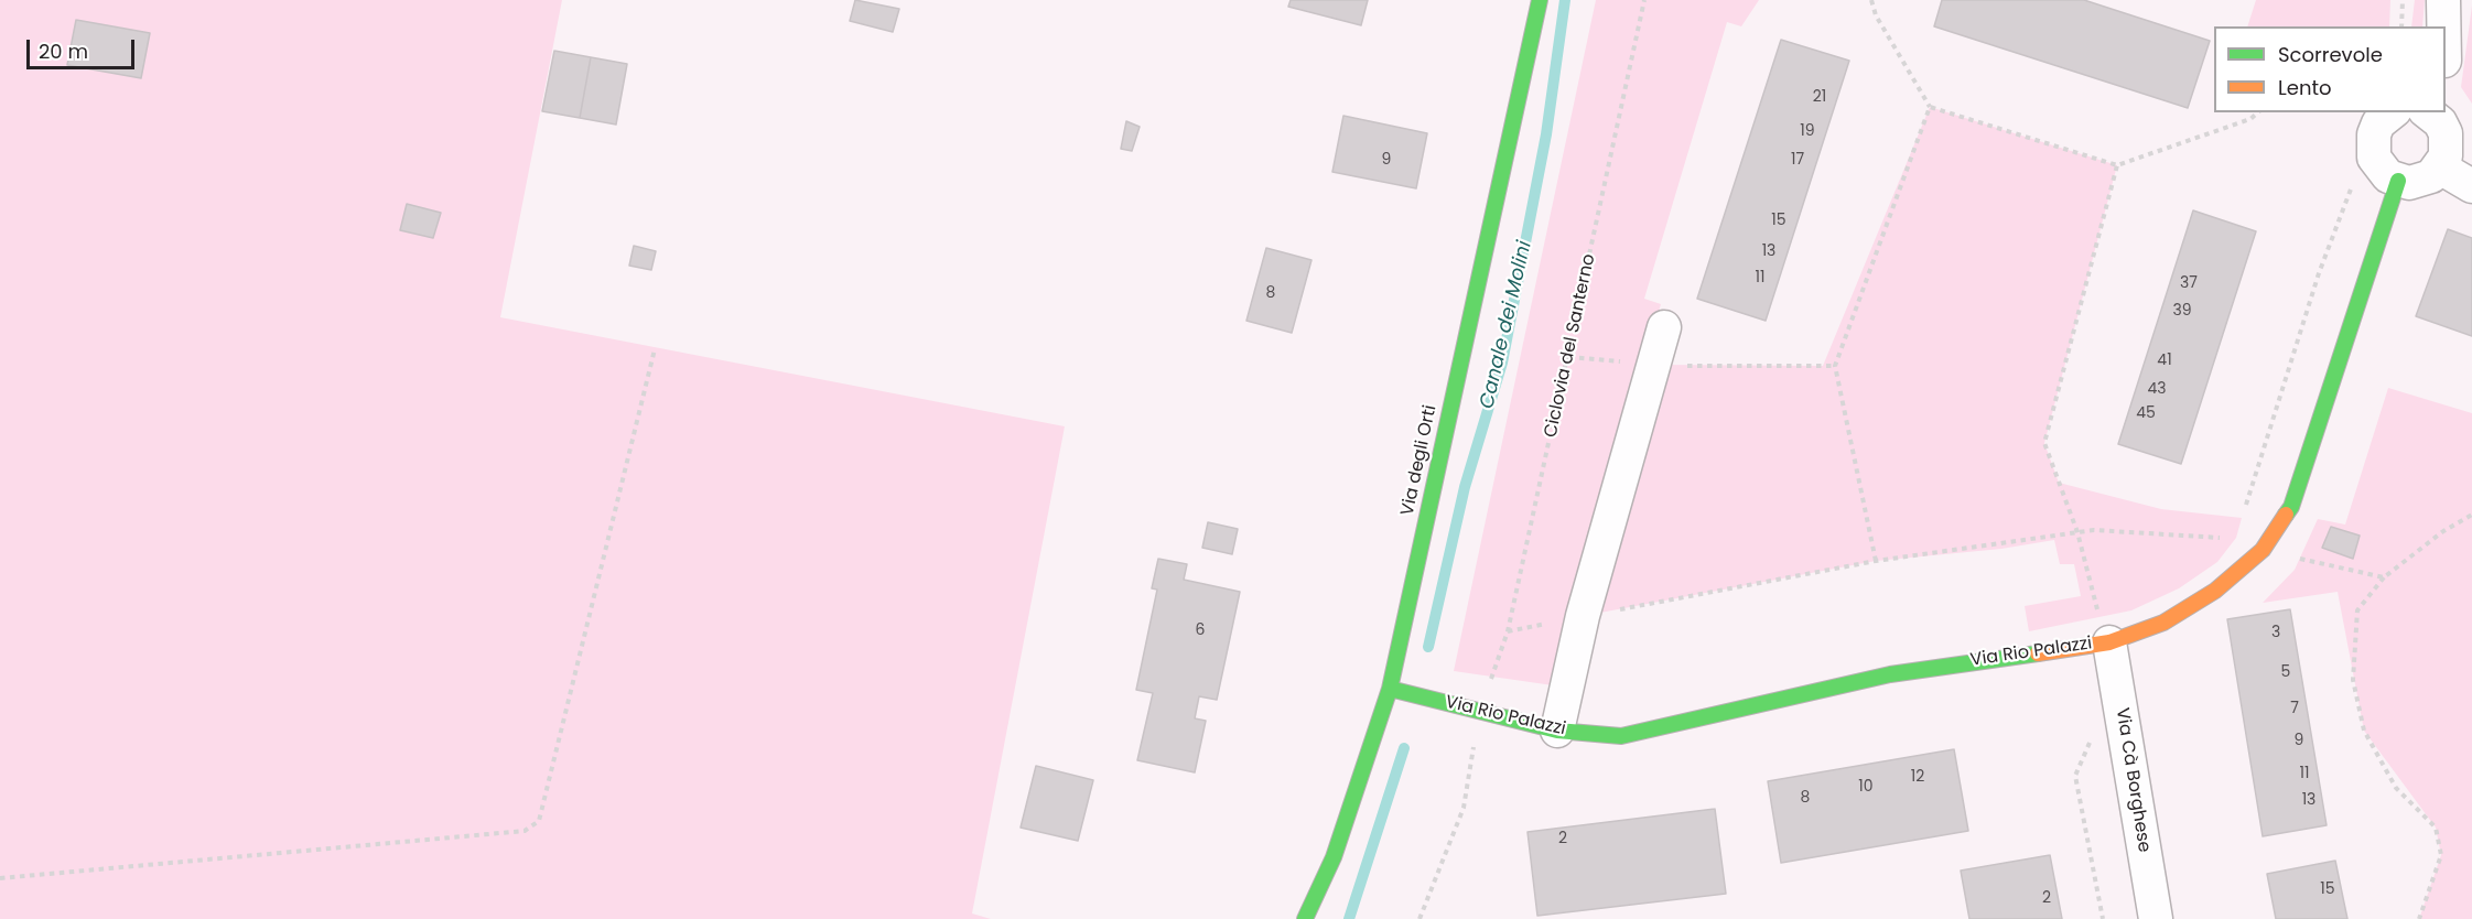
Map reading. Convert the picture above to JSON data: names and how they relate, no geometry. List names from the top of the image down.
{
  "streets": {
    "street": ["Via degli Orti", "Via Rio Palazzi", "Via Cà Borghese"],
    "path": ["Ciclovia del Santerno"]
  },
  "crossings": [
    ["Via degli Orti", "Via Rio Palazzi"],
    ["Via Rio Palazzi", "Via Cà Borghese"]
  ],
  "water": ["Canale dei Molini"],
  "house_numbers": [
    "21",
    "19",
    "9",
    "17",
    "15",
    "13",
    "11",
    "37",
    "8",
    "39",
    "41",
    "43",
    "45",
    "6",
    "3",
    "5",
    "7",
    "9",
    "11",
    "12",
    "10",
    "8",
    "13",
    "2",
    "15",
    "2"
  ],
  "legend": ["Scorrevole", "Lento"],
  "scale_bar": "20 m"
}
